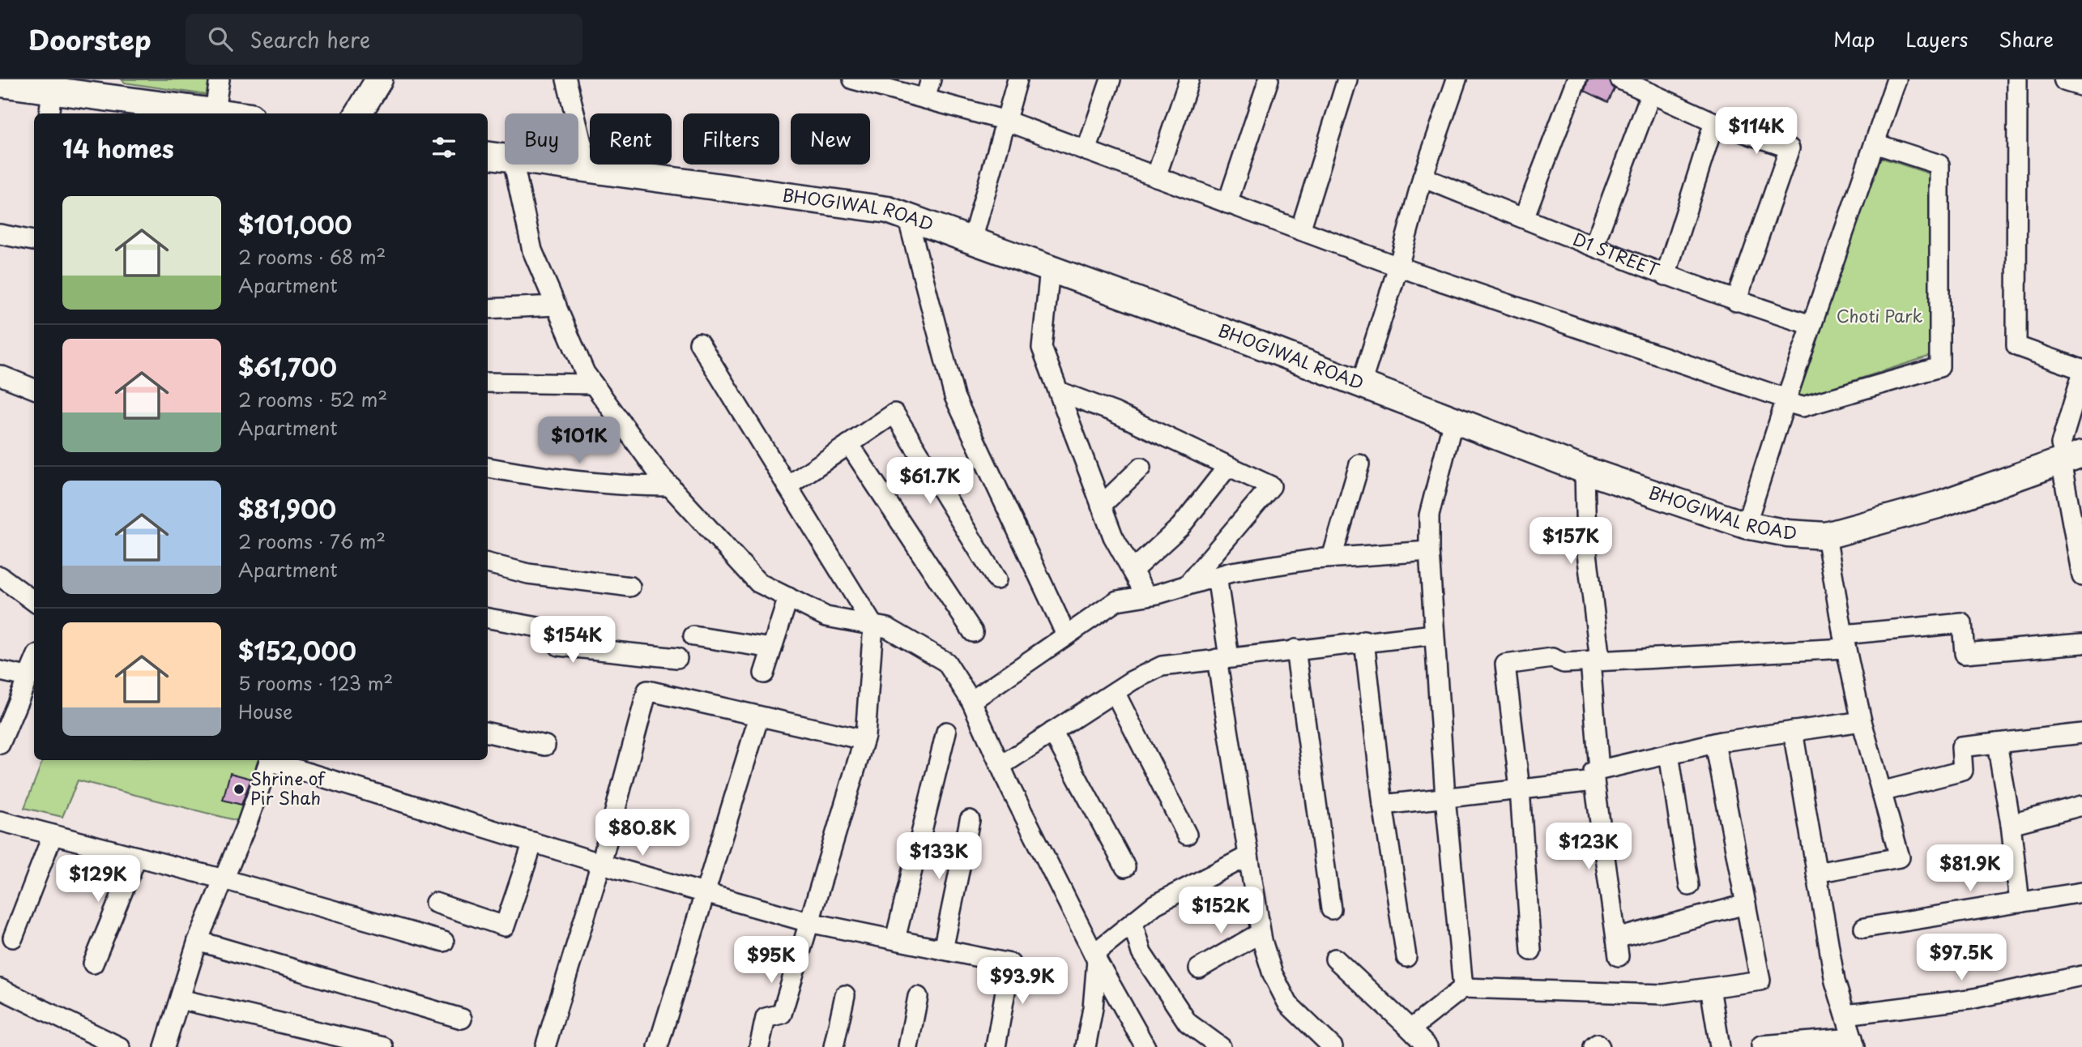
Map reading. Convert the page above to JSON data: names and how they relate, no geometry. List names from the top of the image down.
{
  "streets": {
    "main road": ["BHOGIWAL ROAD"],
    "street": ["D1 STREET"]
  },
  "parks": ["Choti Park"],
  "places": ["Shrine of Pir Shah"],
  "page": {
    "header": "Doorstep",
    "search": "Search here",
    "nav": ["Map", "Layers", "Share"],
    "price": [
      "$114K",
      "$101K",
      "$61.7K",
      "$157K",
      "$154K",
      "$80.8K",
      "$123K",
      "$133K",
      "$81.9K",
      "$129K",
      "$152K",
      "$97.5K",
      "$95K",
      "$93.9K"
    ],
    "chip": [
      "Buy",
      "Rent",
      "Filters",
      "New"
    ],
    "heading": "14 homes",
    "list": [
      {
        "name": "$101,000",
        "note": "2 rooms · 68 m² · Apartment"
      },
      {
        "name": "$61,700",
        "note": "2 rooms · 52 m² · Apartment"
      },
      {
        "name": "$81,900",
        "note": "2 rooms · 76 m² · Apartment"
      },
      {
        "name": "$152,000",
        "note": "5 rooms · 123 m² · House"
      }
    ]
  }
}
